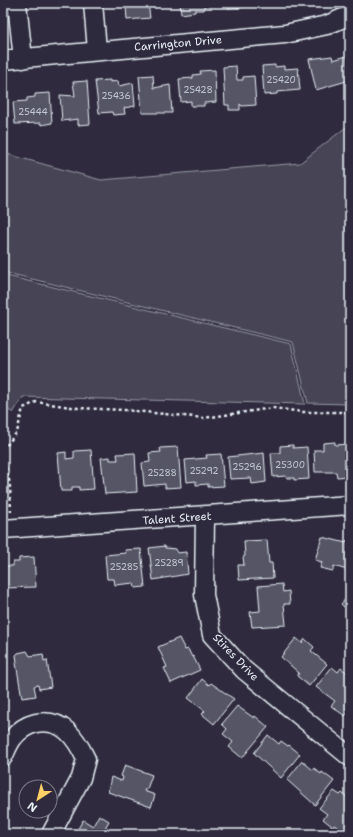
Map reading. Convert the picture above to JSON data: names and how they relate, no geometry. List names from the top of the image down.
{
  "streets": {
    "street": ["Carrington Drive", "Talent Street", "Stires Drive"]
  },
  "crossings": [
    ["Talent Street", "Stires Drive"]
  ],
  "house_numbers": [
    "25420",
    "25428",
    "25436",
    "25444",
    "25300",
    "25296",
    "25292",
    "25288",
    "25289",
    "25285"
  ],
  "north": "bottom left"
}
